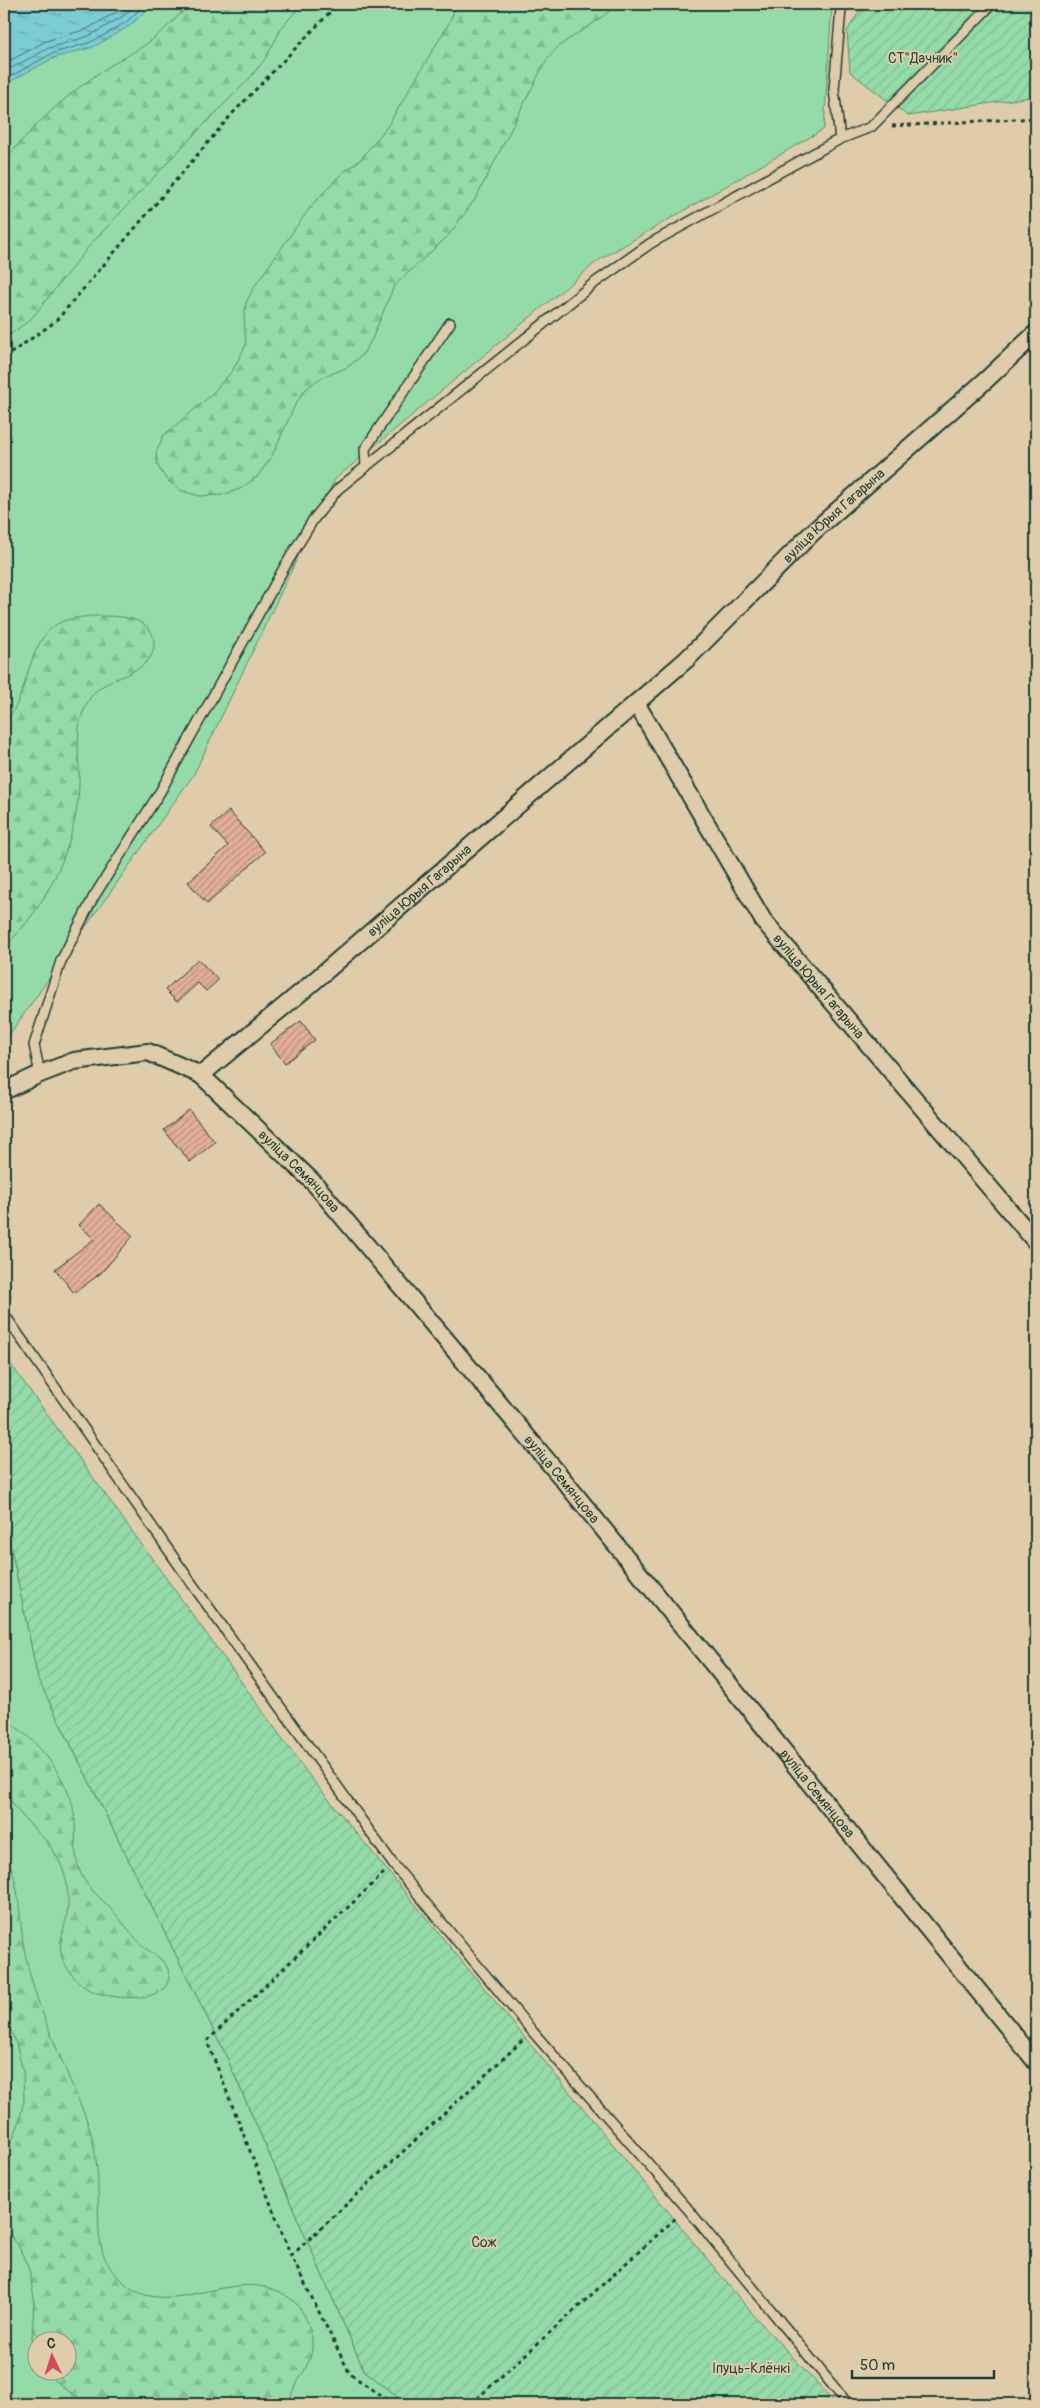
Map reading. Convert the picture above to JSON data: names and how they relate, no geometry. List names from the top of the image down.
{
  "streets": {
    "street": ["вуліца Юрыя Гагарына", "вуліца Семянцова"]
  },
  "crossings": [
    ["вуліца Юрыя Гагарына", "вуліца Семянцова"]
  ],
  "parks": ["СТ\"Дачник\"", "Сож", "Іпуць-Клёнкі"],
  "scale_bar": "50 m",
  "north": "top"
}
